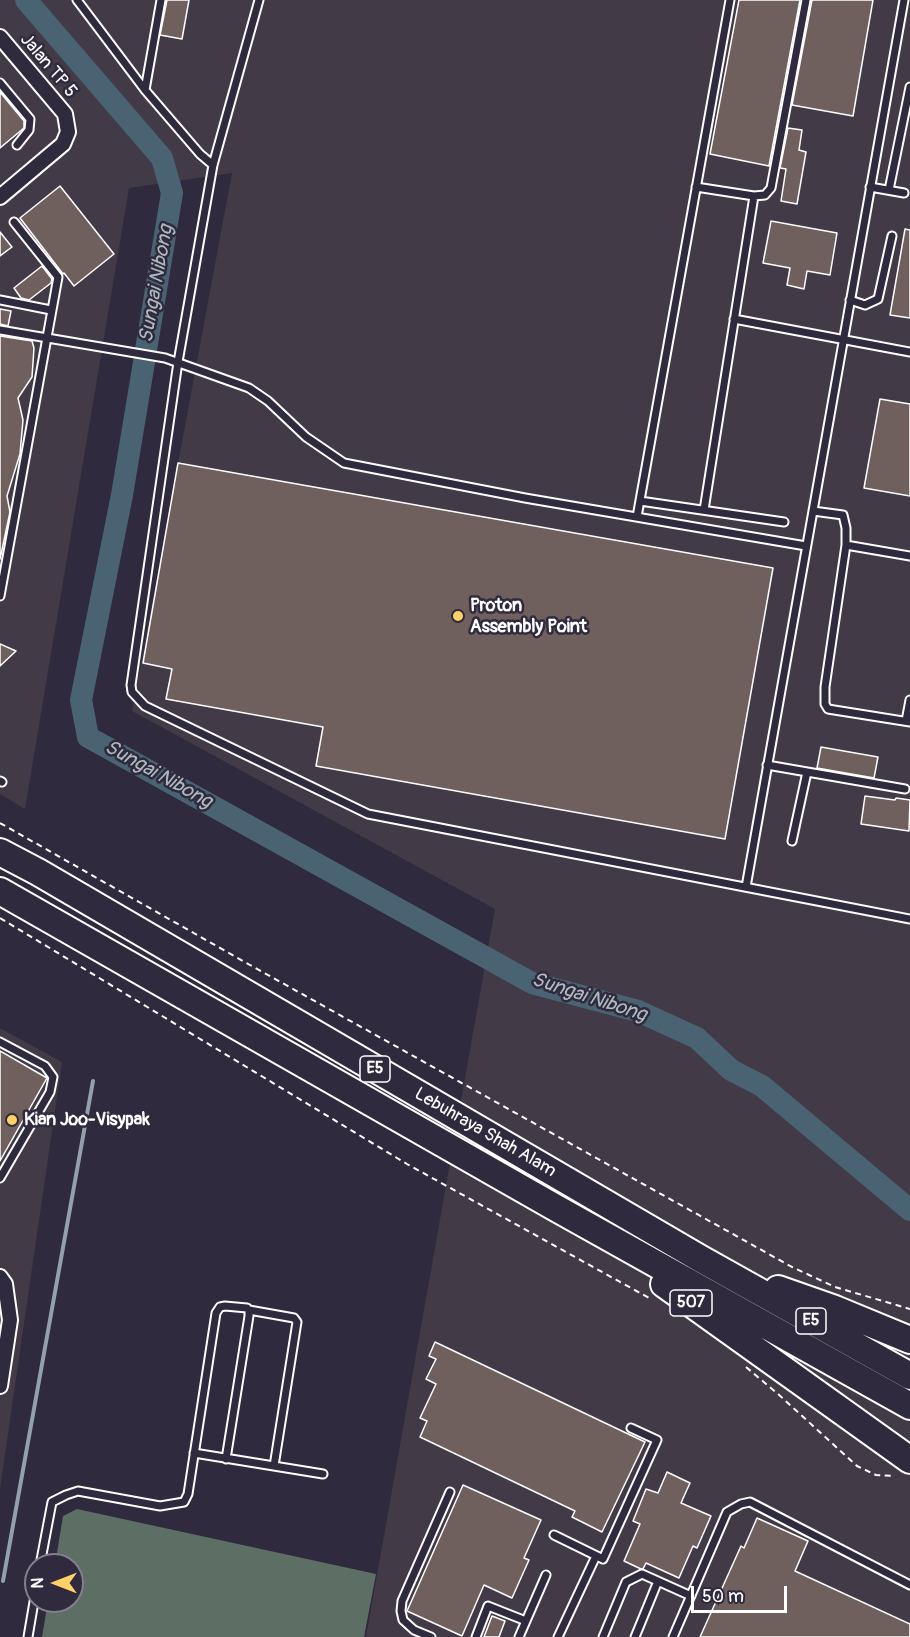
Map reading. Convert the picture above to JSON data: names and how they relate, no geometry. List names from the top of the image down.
{
  "streets": {
    "highway": ["E5", "Lebuhraya Shah Alam", "507"],
    "street": ["Jalan TP 5"]
  },
  "crossings": [
    ["Lebuhraya Shah Alam", "507"]
  ],
  "water": ["Sungai Nibong"],
  "places": ["Proton Assembly Point", "Kian Joo-Visypak"],
  "scale_bar": "50 m",
  "north": "left"
}
